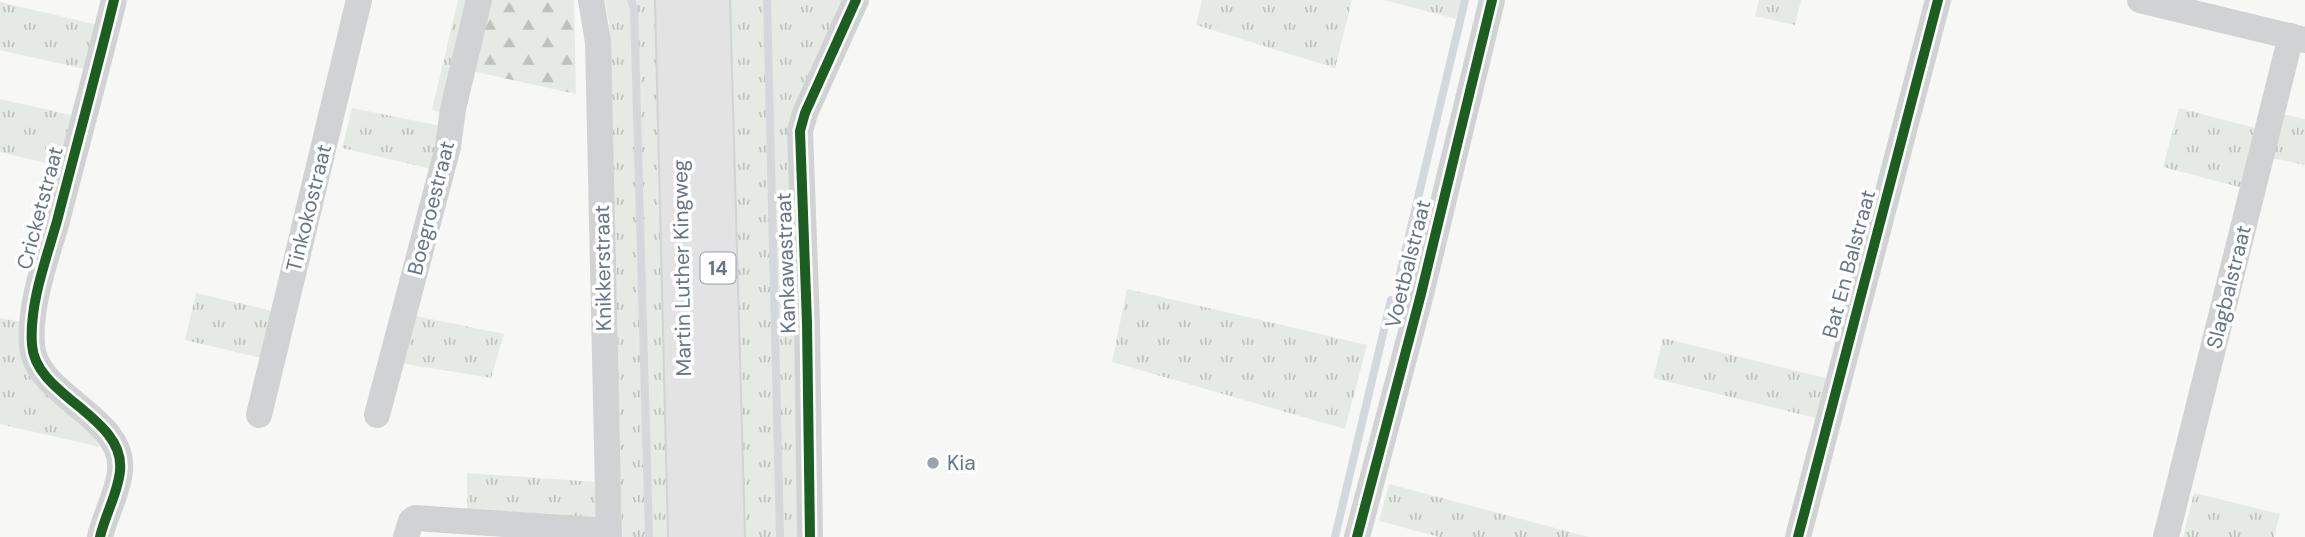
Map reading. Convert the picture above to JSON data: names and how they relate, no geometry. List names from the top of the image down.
{
  "streets": {
    "main road": ["Martin Luther Kingweg", "14"],
    "street": [
      "Cricketstraat",
      "Tinkokostraat",
      "Boegroestraat",
      "Kankawastraat",
      "Voetbalstraat",
      "Bat En Balstraat",
      "Knikkerstraat",
      "Slagbalstraat"
    ]
  },
  "places": ["Kia"]
}
